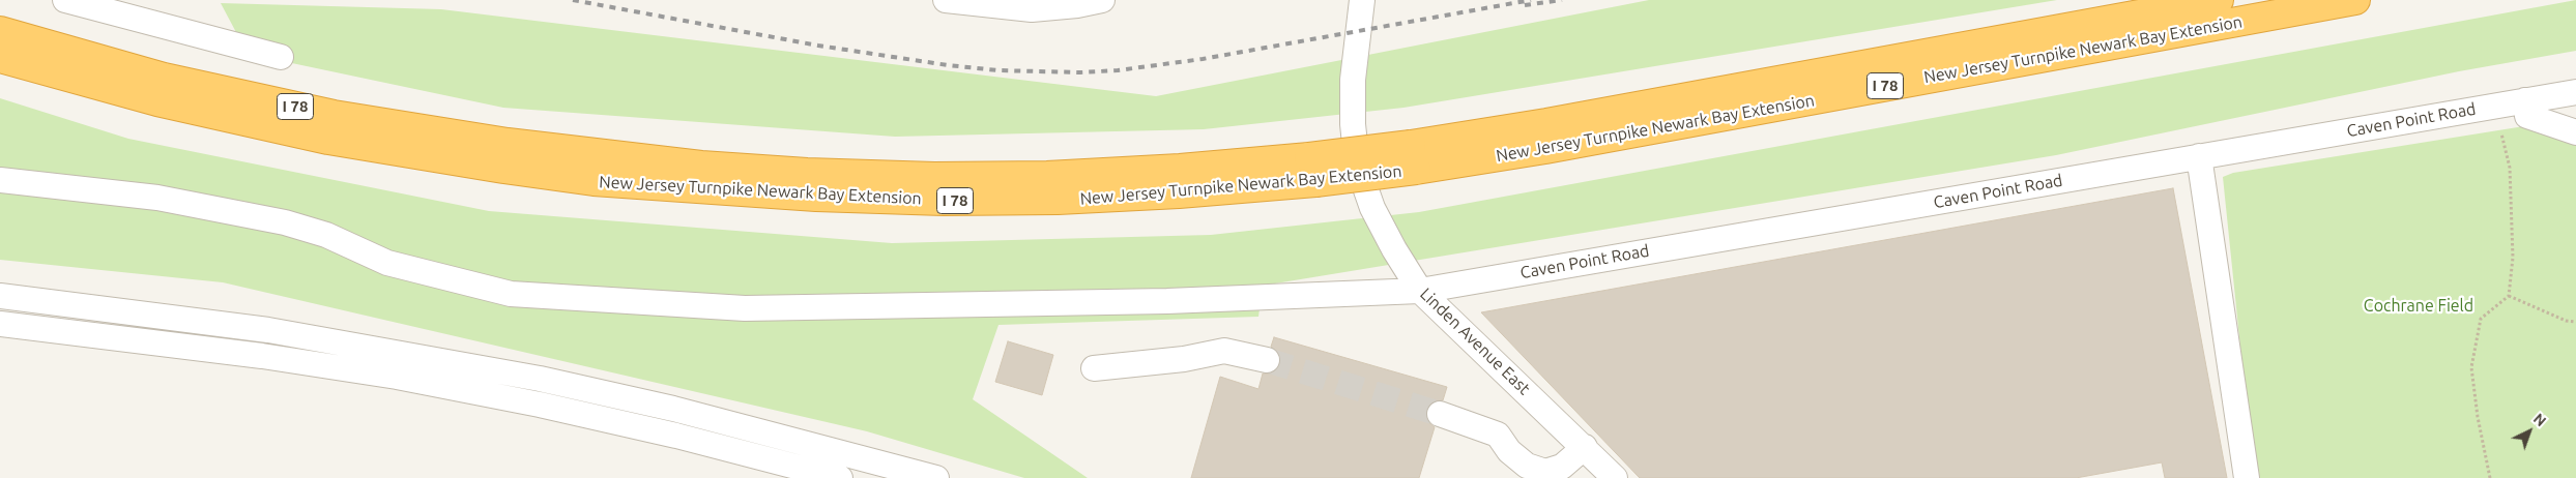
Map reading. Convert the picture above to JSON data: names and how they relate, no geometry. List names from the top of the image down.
{
  "streets": {
    "highway": ["New Jersey Turnpike Newark Bay Extension", "I 78"],
    "street": ["Caven Point Road", "Linden Avenue East"]
  },
  "crossings": [
    ["Caven Point Road", "Linden Avenue East"]
  ],
  "parks": ["Cochrane Field"],
  "north": "top right"
}
